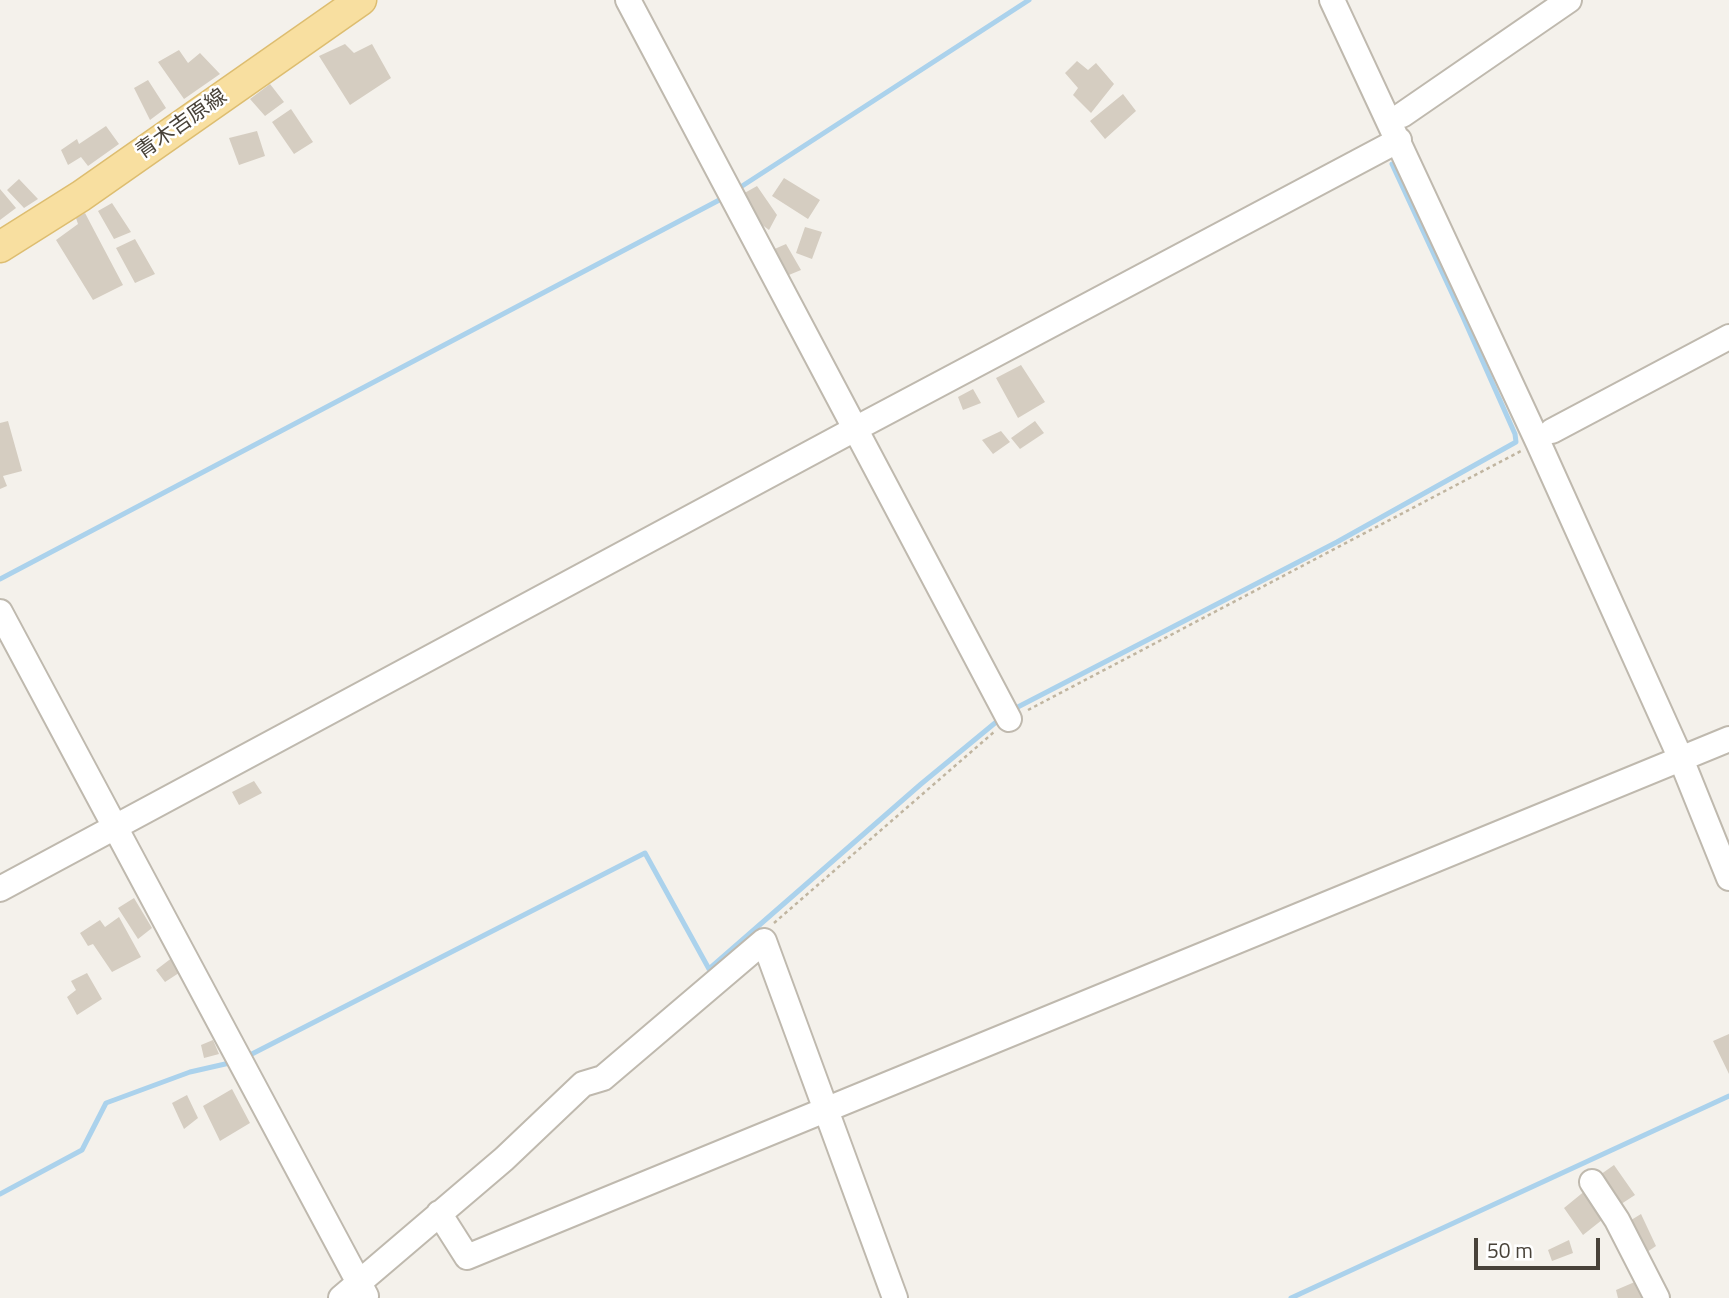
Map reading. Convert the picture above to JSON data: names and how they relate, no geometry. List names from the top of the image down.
{
  "streets": {
    "main road": ["青木吉原線"]
  },
  "scale_bar": "50 m"
}
